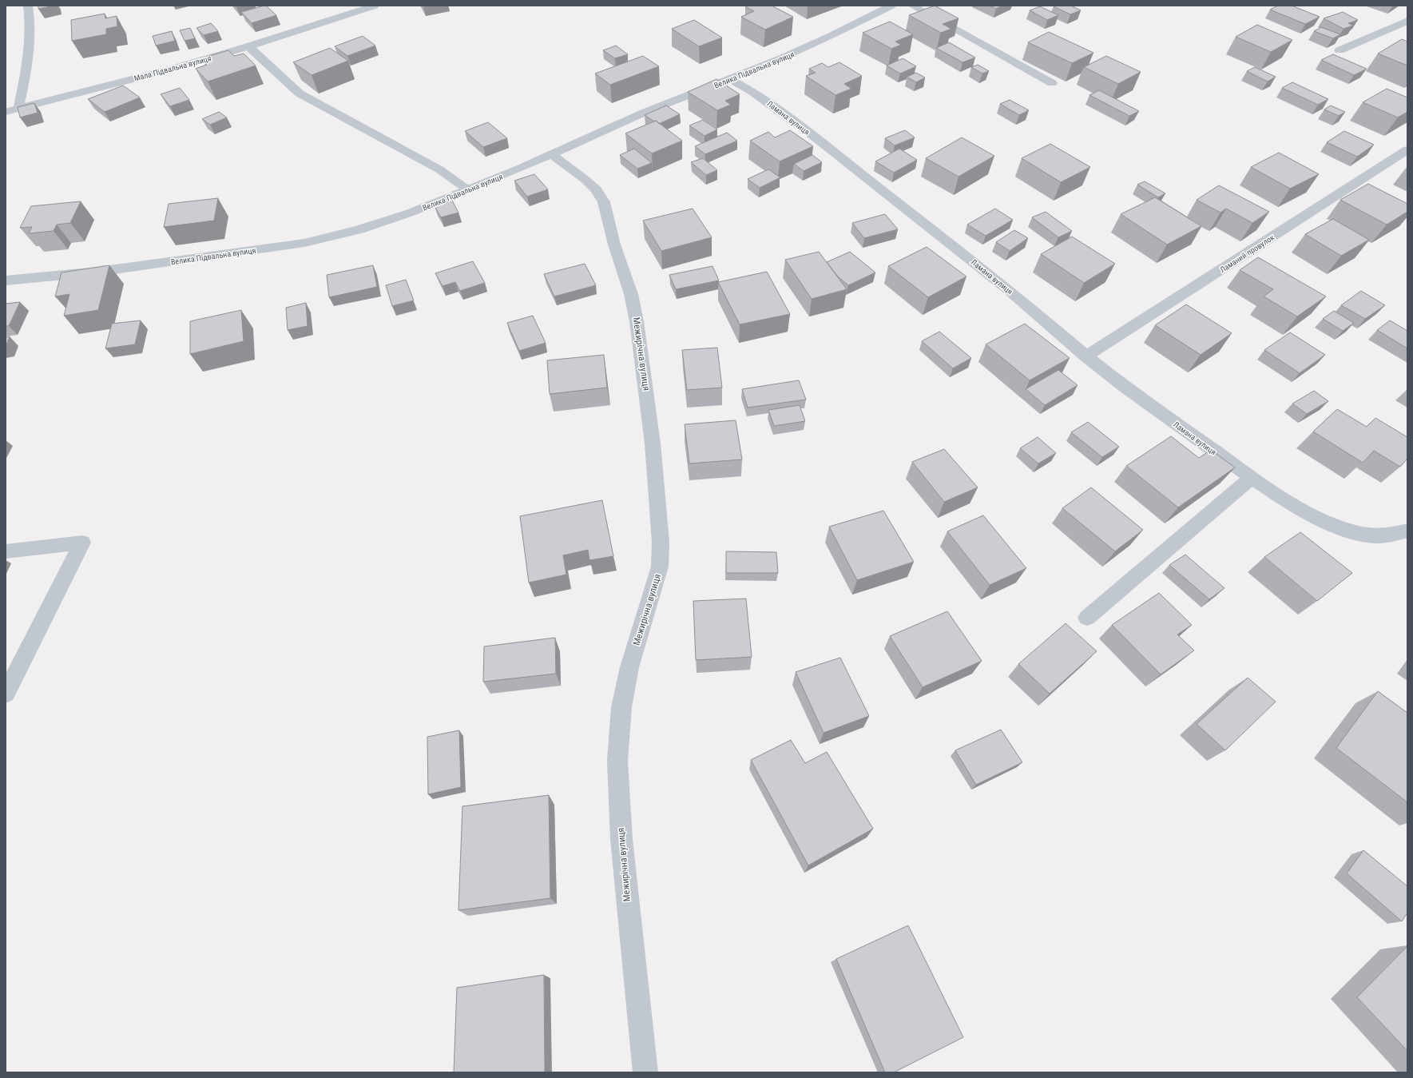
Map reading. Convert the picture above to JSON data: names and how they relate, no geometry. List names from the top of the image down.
{
  "streets": {
    "street": [
      "Мала Підвальна вулиця",
      "Велика Підвальна вулиця",
      "Ламана вулиця",
      "Ламаний провулок",
      "Межирічна вулиця"
    ]
  },
  "crossings": [
    ["Велика Підвальна вулиця", "Ламана вулиця"],
    ["Велика Підвальна вулиця", "Межирічна вулиця"],
    ["Ламана вулиця", "Ламаний провулок"]
  ]
}
